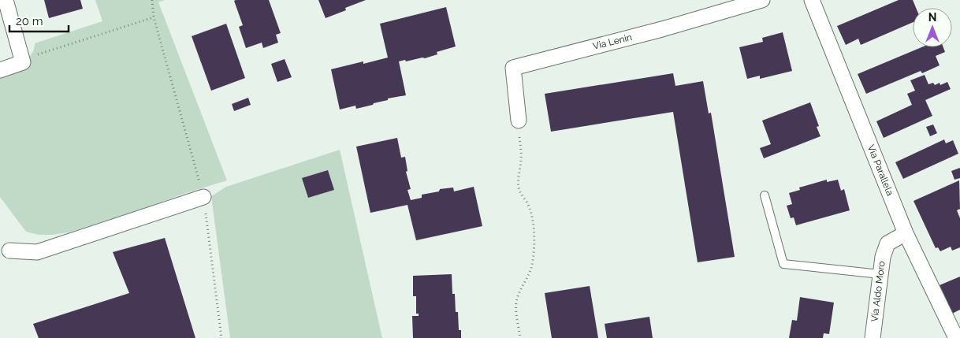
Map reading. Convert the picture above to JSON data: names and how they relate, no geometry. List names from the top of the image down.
{
  "streets": {
    "street": ["Via Lenin", "Via Parallela", "Via Aldo Moro"]
  },
  "crossings": [
    ["Via Parallela", "Via Aldo Moro"]
  ],
  "scale_bar": "20 m",
  "north": "top"
}
